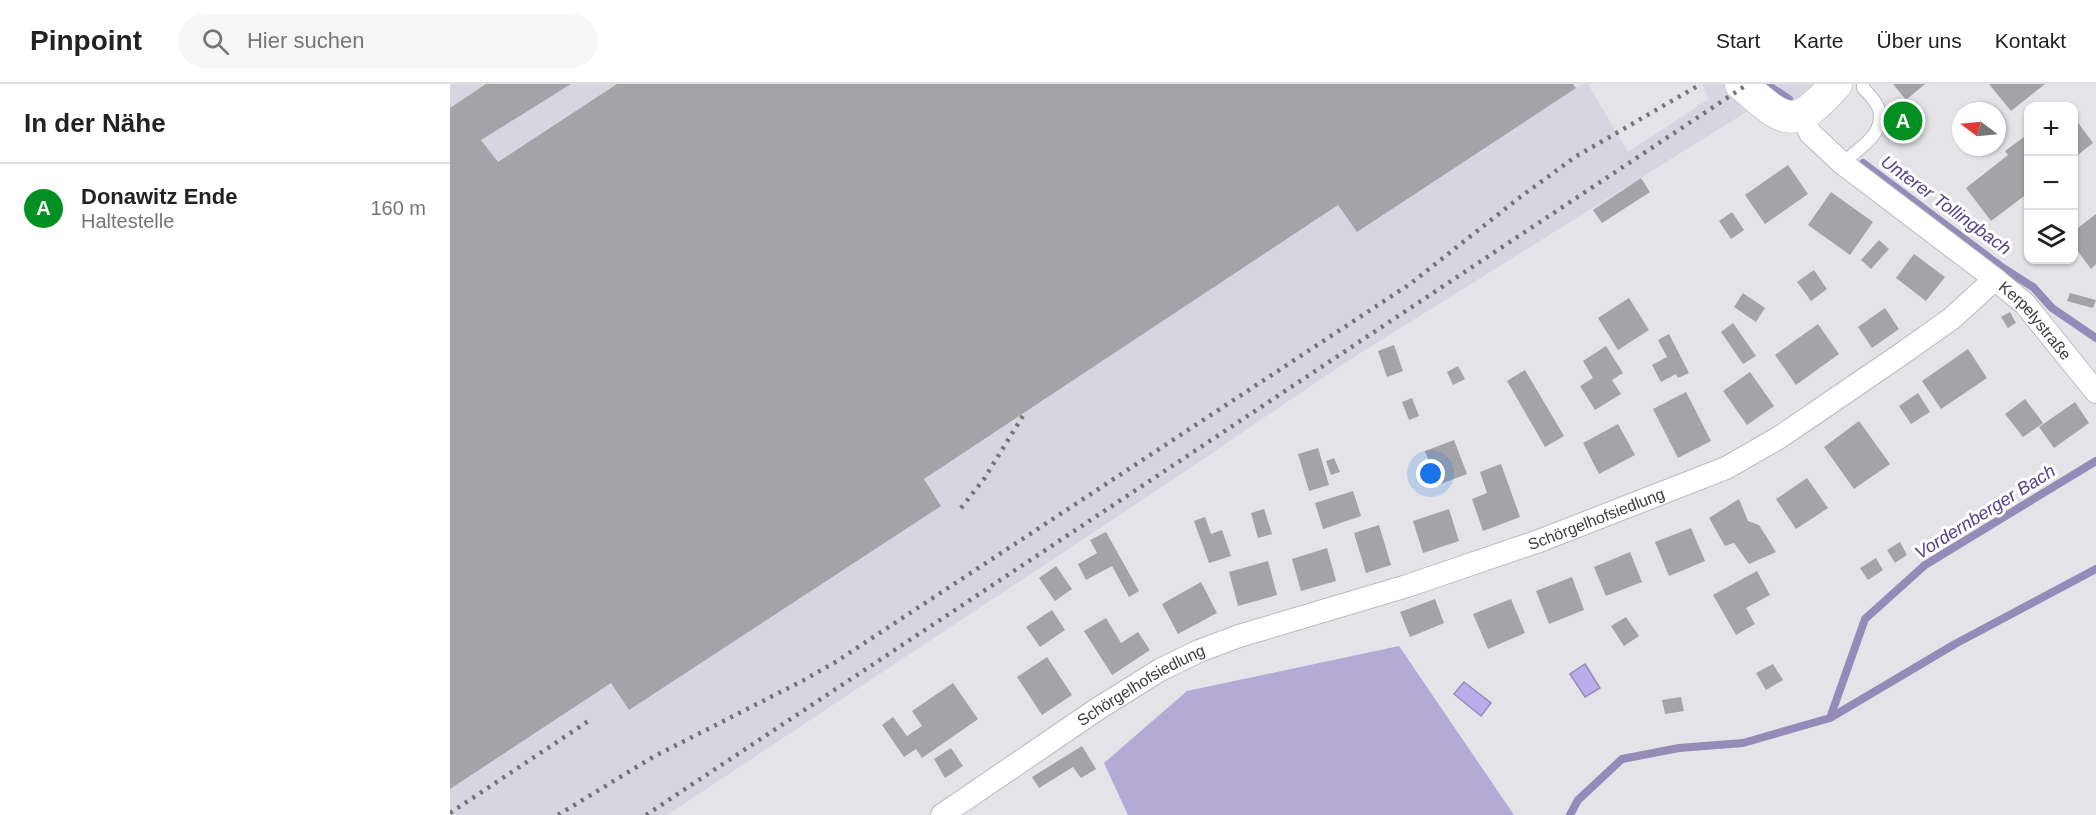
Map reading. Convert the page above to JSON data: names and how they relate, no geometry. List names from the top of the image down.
{
  "streets": {
    "street": ["Kerpelystraße", "Schörgelhofsiedlung"]
  },
  "crossings": [
    ["Kerpelystraße", "Schörgelhofsiedlung"]
  ],
  "water": ["Unterer Tollingbach", "Vordernberger Bach"],
  "north": "left",
  "page": {
    "header": "Pinpoint",
    "search": "Hier suchen",
    "nav": [
      "Start",
      "Karte",
      "Über uns",
      "Kontakt"
    ],
    "heading": "In der Nähe",
    "pins": "A",
    "map_buttons": ["+", "−"],
    "list": [
      {
        "mark": "A",
        "name": "Donawitz Ende",
        "note": "Haltestelle",
        "value": "160 m"
      }
    ]
  }
}
